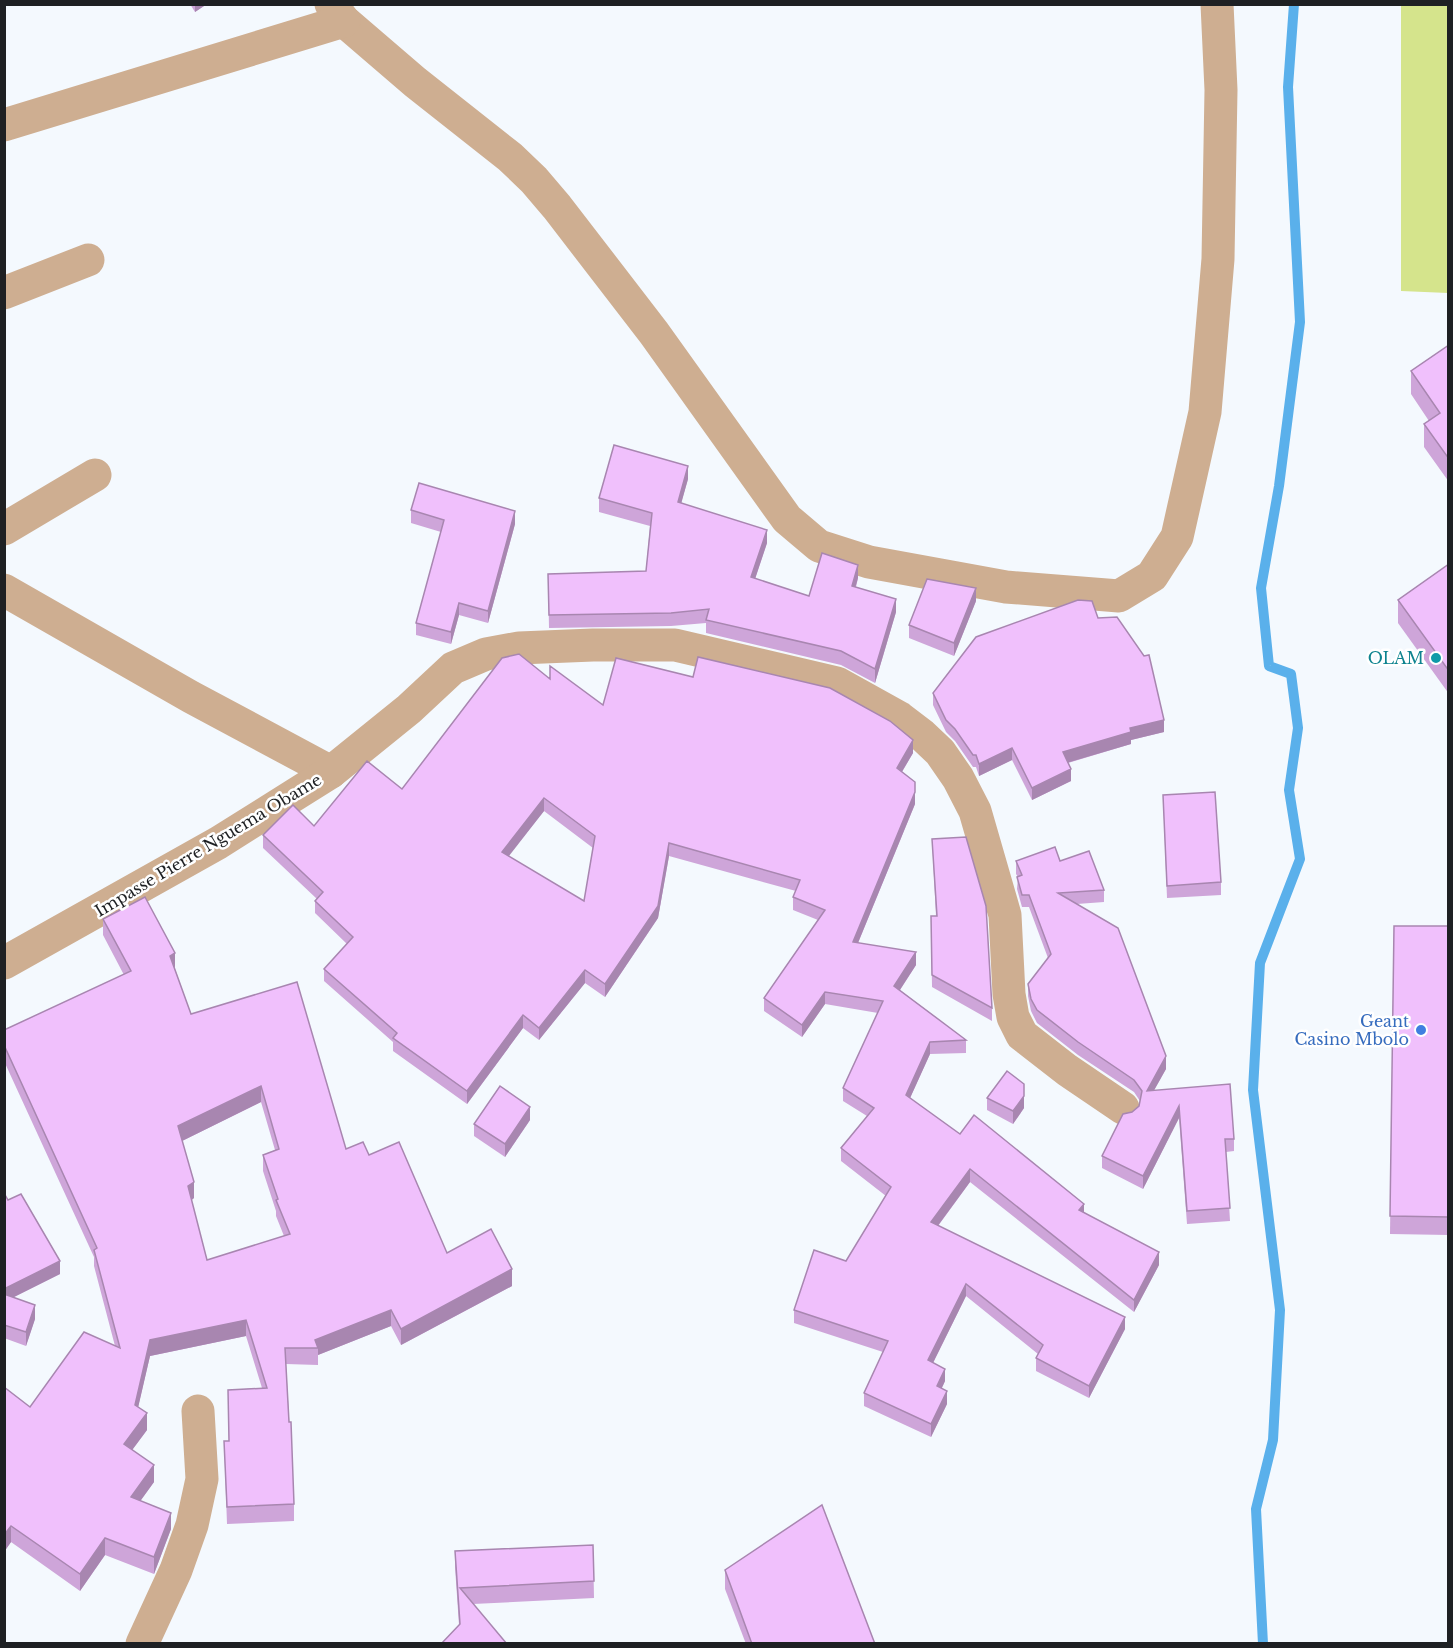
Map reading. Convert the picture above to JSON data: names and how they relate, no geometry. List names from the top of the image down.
{
  "streets": {
    "street": ["Impasse Pierre Nguema Obame"]
  },
  "places": ["OLAM", "Geant Casino Mbolo"]
}
